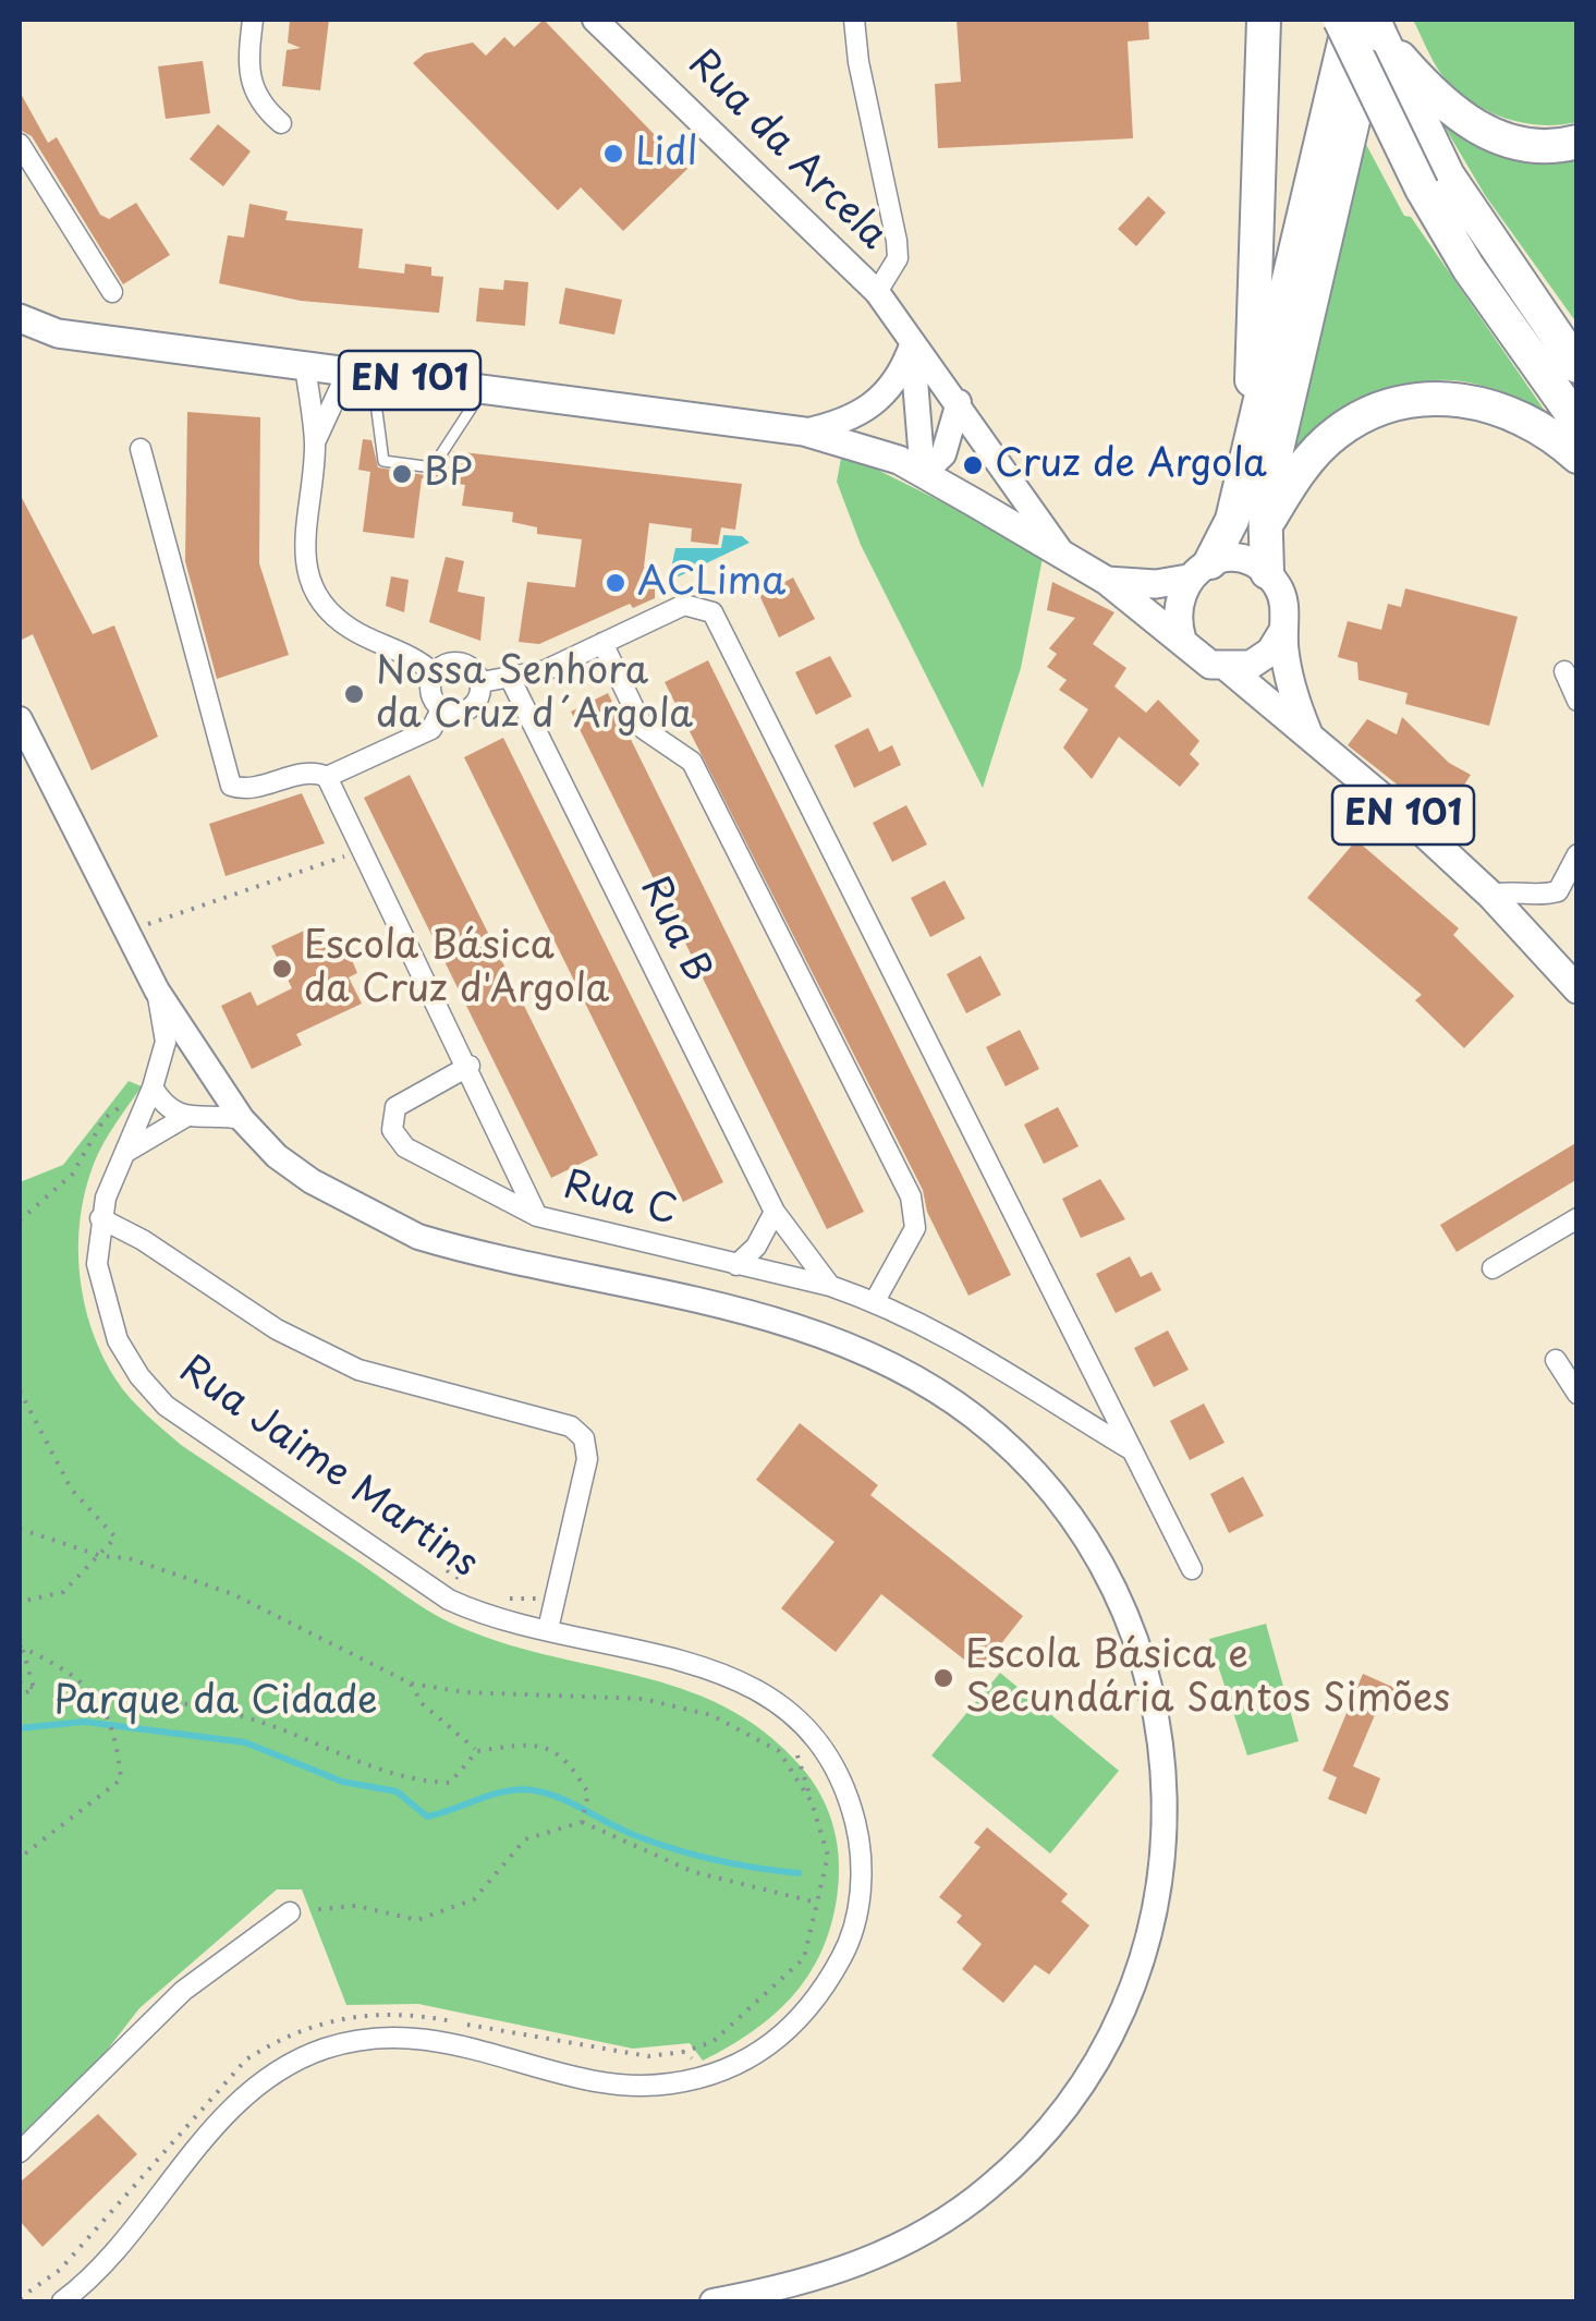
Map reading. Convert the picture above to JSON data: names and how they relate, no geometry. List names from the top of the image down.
{
  "streets": {
    "main road": ["EN 101"],
    "street": [
      "Rua da Arcela",
      "Rua B",
      "Rua C",
      "Rua Jaime Martins"
    ]
  },
  "crossings": [
    ["Rua da Arcela", "EN 101"],
    ["Rua B", "Rua C"]
  ],
  "parks": ["Parque da Cidade"],
  "places": [
    "Lidl",
    "Cruz de Argola",
    "BP",
    "ACLima",
    "Nossa Senhora da Cruz d´Argola",
    "Escola Básica da Cruz d'Argola",
    "Escola Básica e Secundária Santos Simões"
  ]
}
